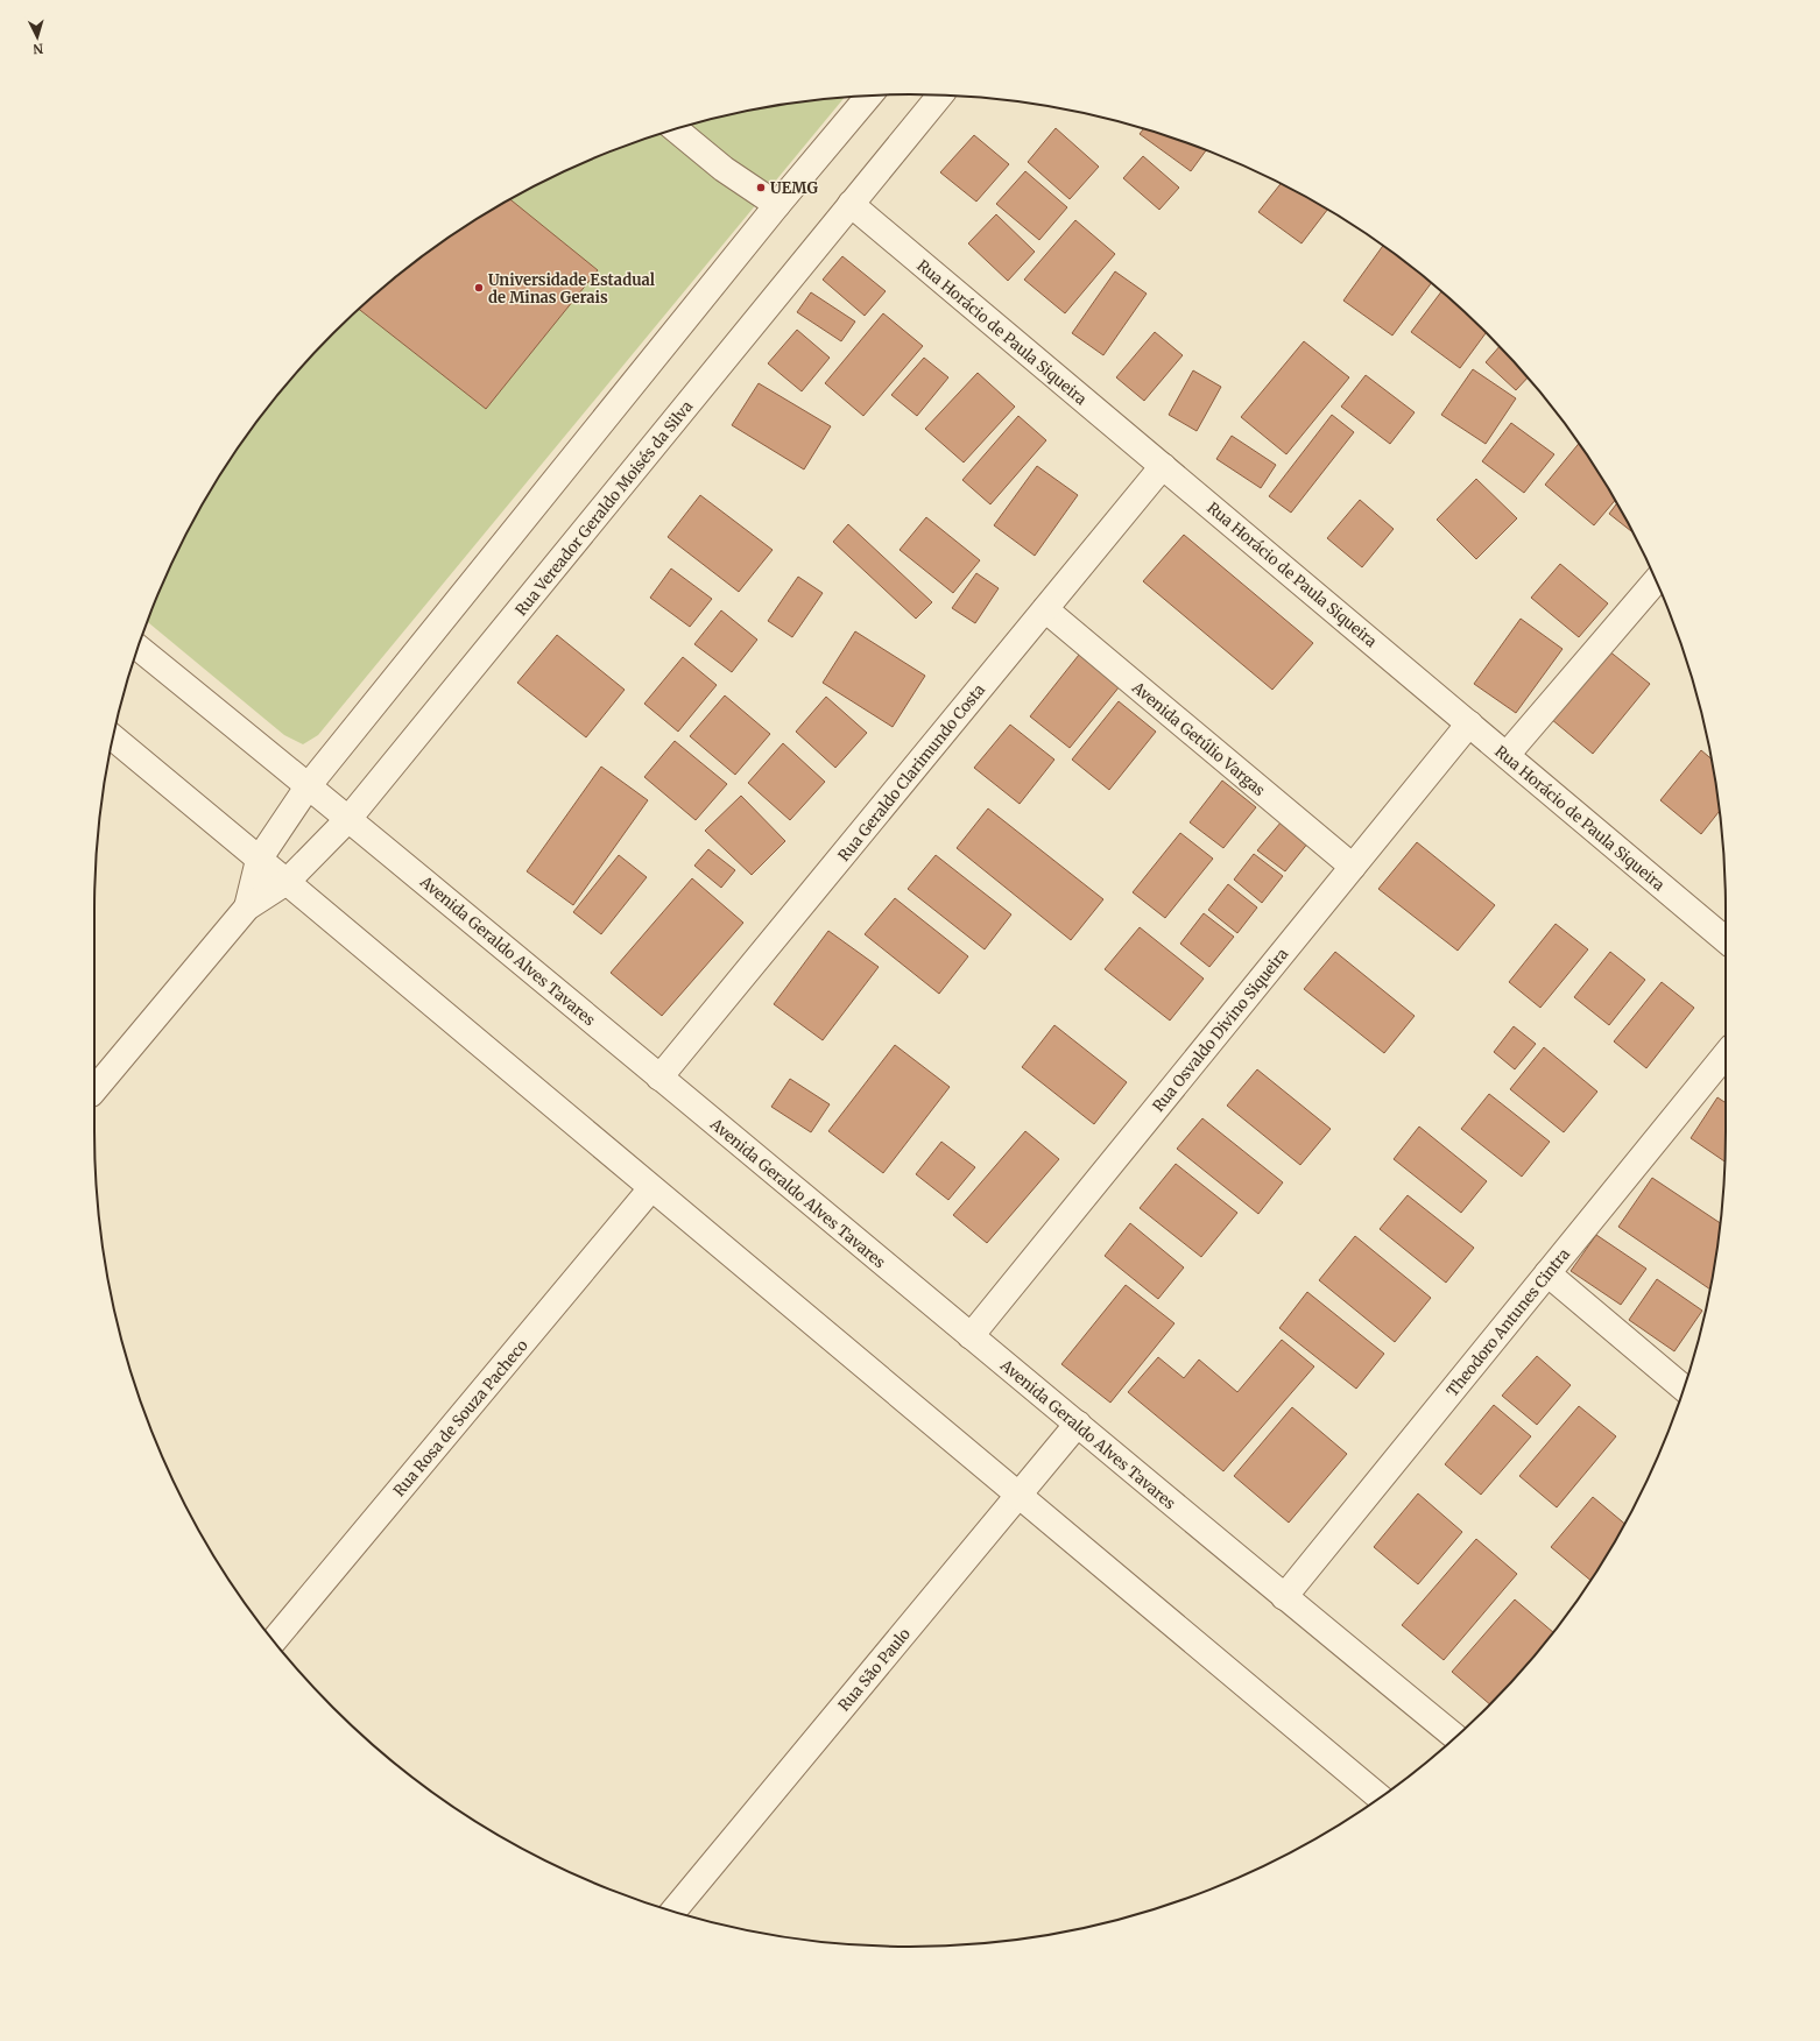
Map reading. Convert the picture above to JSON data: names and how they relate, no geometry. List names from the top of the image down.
{
  "streets": {
    "street": [
      "Rua Horácio de Paula Siqueira",
      "Rua Vereador Geraldo Moisés da Silva",
      "Avenida Getúlio Vargas",
      "Rua Geraldo Clarimundo Costa",
      "Avenida Geraldo Alves Tavares",
      "Rua Osvaldo Divino Siqueira",
      "Theodoro Antunes Cintra",
      "Rua Rosa de Souza Pacheco",
      "Rua São Paulo"
    ]
  },
  "crossings": [
    ["Rua Horácio de Paula Siqueira", "Rua Vereador Geraldo Moisés da Silva"],
    ["Rua Horácio de Paula Siqueira", "Rua Geraldo Clarimundo Costa"],
    ["Rua Horácio de Paula Siqueira", "Rua Osvaldo Divino Siqueira"],
    ["Rua Vereador Geraldo Moisés da Silva", "Avenida Geraldo Alves Tavares"],
    ["Avenida Getúlio Vargas", "Rua Geraldo Clarimundo Costa"],
    ["Avenida Getúlio Vargas", "Rua Osvaldo Divino Siqueira"],
    ["Rua Geraldo Clarimundo Costa", "Avenida Geraldo Alves Tavares"],
    ["Avenida Geraldo Alves Tavares", "Rua Osvaldo Divino Siqueira"],
    ["Avenida Geraldo Alves Tavares", "Theodoro Antunes Cintra"],
    ["Avenida Geraldo Alves Tavares", "Rua São Paulo"]
  ],
  "places": ["UEMG", "Universidade Estadual de Minas Gerais"],
  "north": "bottom"
}
